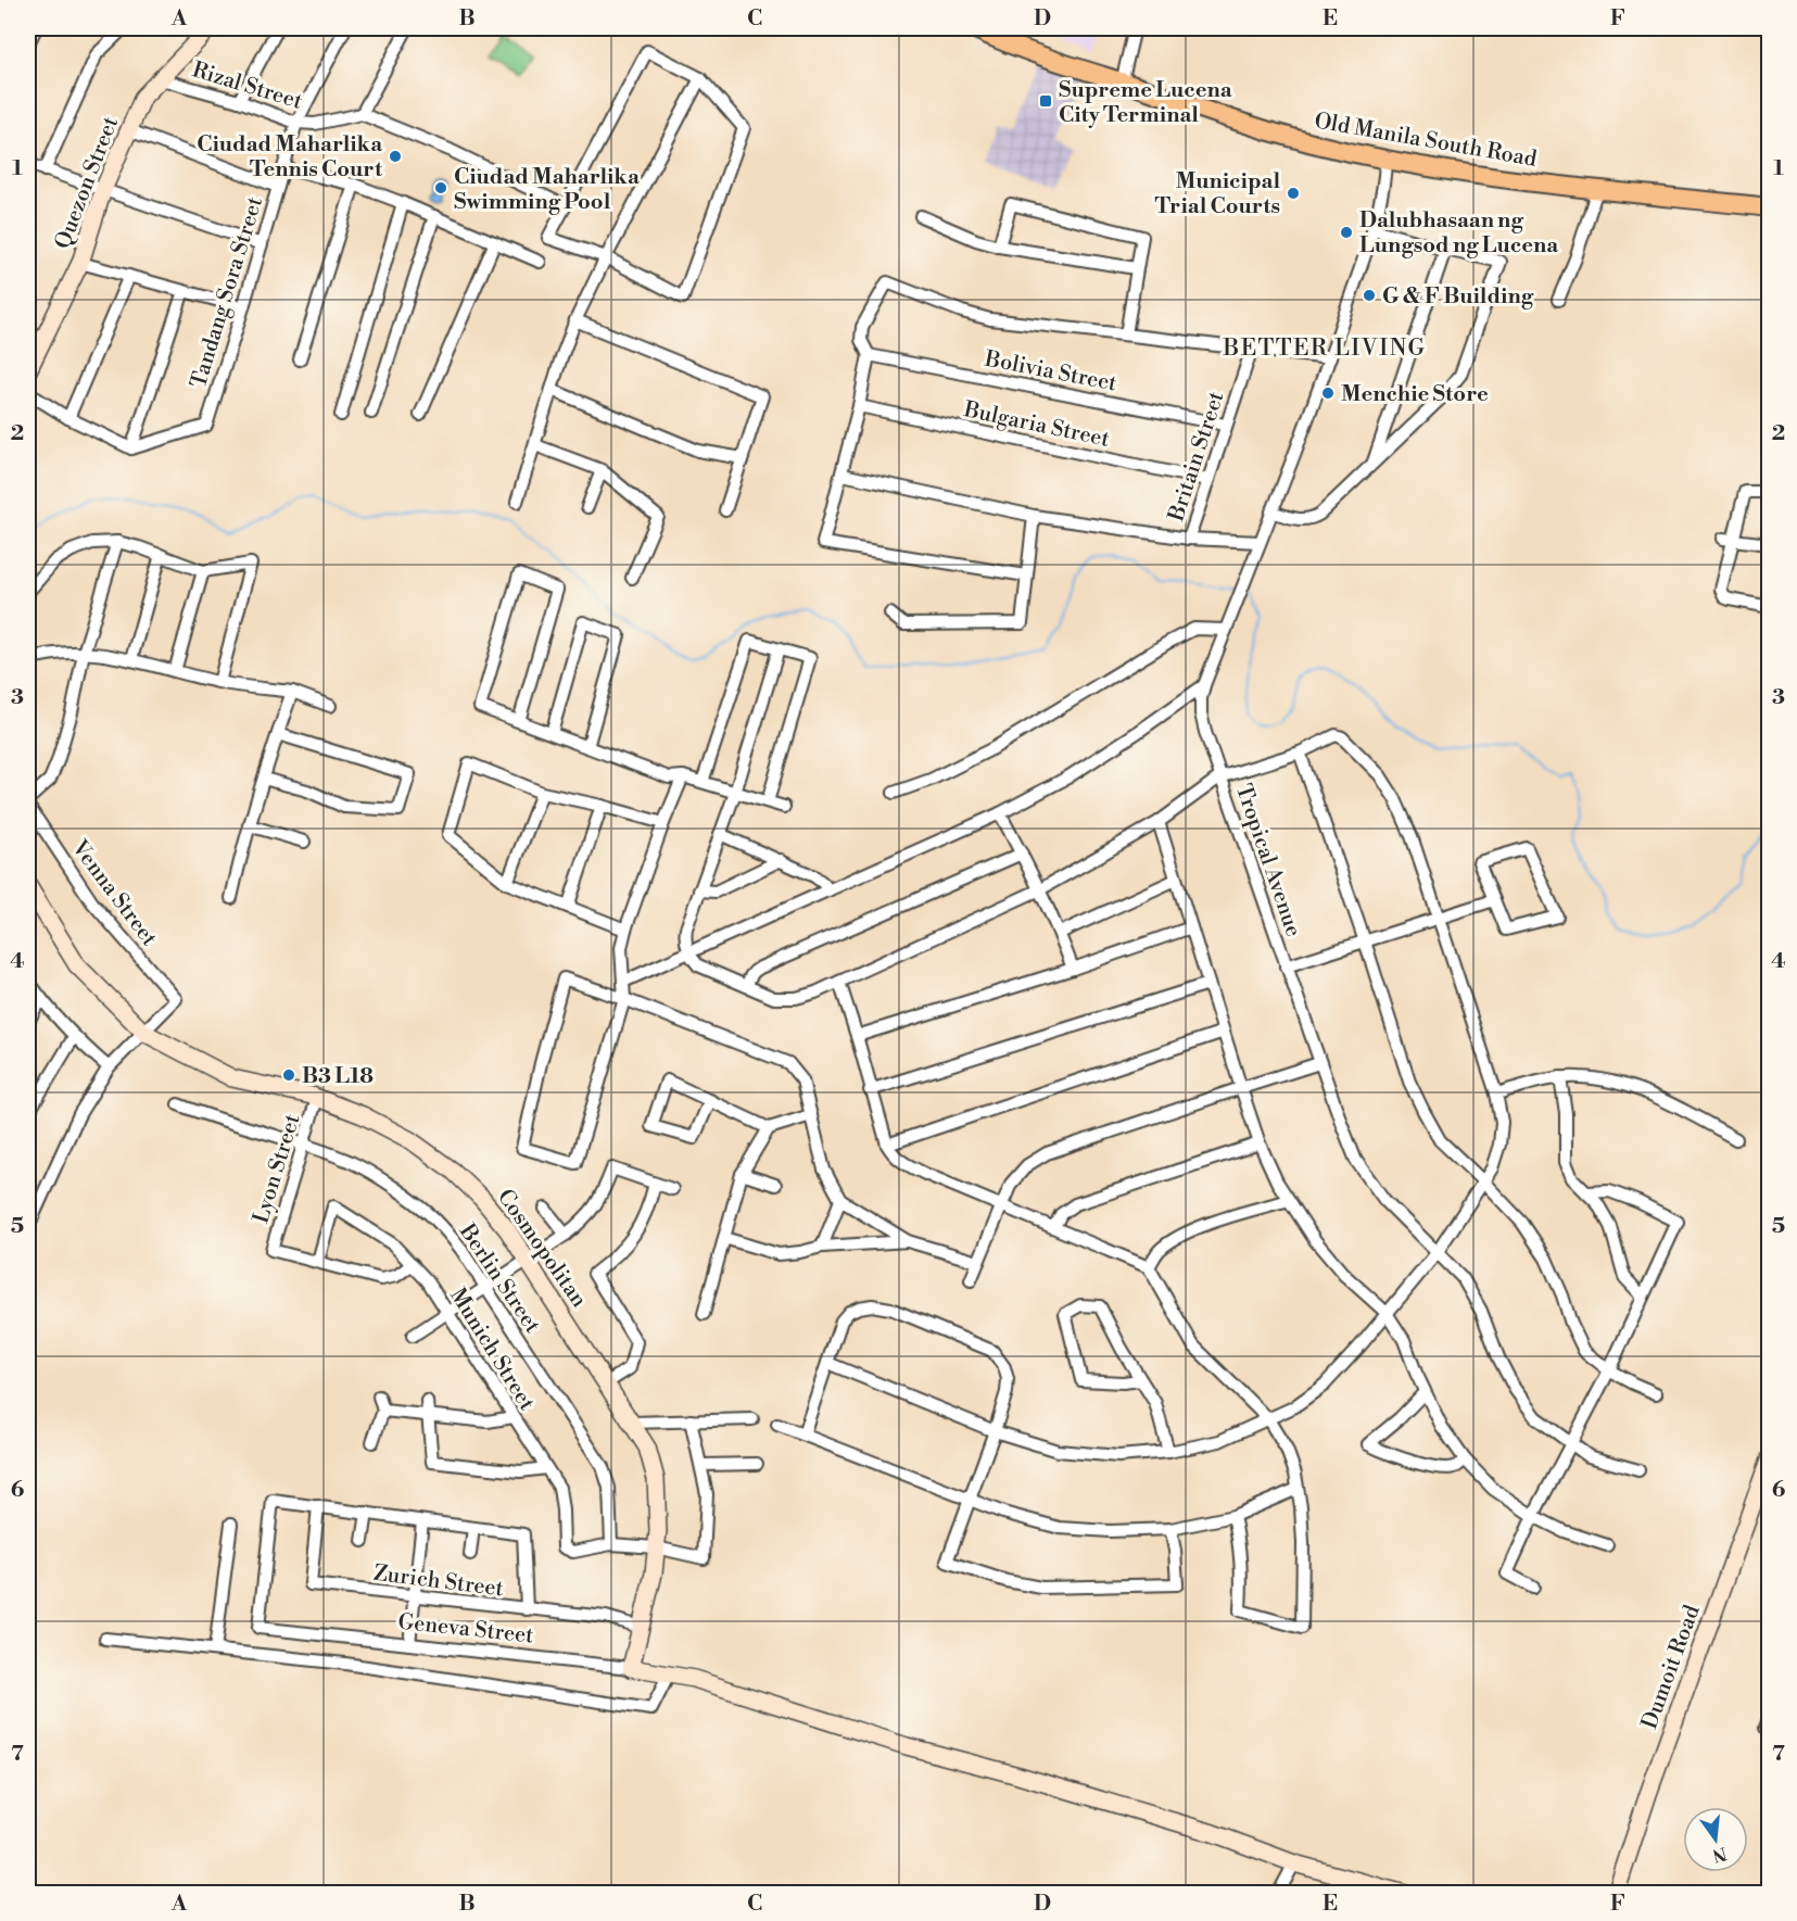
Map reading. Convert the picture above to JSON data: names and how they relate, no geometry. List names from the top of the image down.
{
  "streets": {
    "main road": ["Old Manila South Road"],
    "street": [
      "Rizal Street",
      "Quezon Street",
      "Tandang Sora Street",
      "Bolivia Street",
      "Bulgaria Street",
      "Britain Street",
      "Tropical Avenue",
      "Venna Street",
      "Lyon Street",
      "Cosmopolitan",
      "Berlin Street",
      "Munich Street",
      "Zurich Street",
      "Geneva Street",
      "Dumoit Road"
    ]
  },
  "crossings": [
    ["Rizal Street", "Quezon Street"],
    ["Rizal Street", "Tandang Sora Street"],
    ["Old Manila South Road", "Tropical Avenue"],
    ["Bolivia Street", "Britain Street"],
    ["Bulgaria Street", "Britain Street"],
    ["Venna Street", "Cosmopolitan"],
    ["Lyon Street", "Cosmopolitan"],
    ["Lyon Street", "Berlin Street"],
    ["Lyon Street", "Munich Street"],
    ["Cosmopolitan", "Zurich Street"],
    ["Cosmopolitan", "Geneva Street"],
    ["Berlin Street", "Munich Street"],
    ["Zurich Street", "Geneva Street"]
  ],
  "districts": ["BETTER LIVING"],
  "places": {
    "transit": ["Supreme Lucena City Terminal"],
    "other": [
      "Ciudad Maharlika Tennis Court",
      "Ciudad Maharlika Swimming Pool",
      "Municipal Trial Courts",
      "Dalubhasaan ng Lungsod ng Lucena",
      "G & F Building",
      "Menchie Store",
      "B3 L18"
    ]
  },
  "north": "bottom",
  "grid": {
    "columns": [
      "A",
      "B",
      "C",
      "D",
      "E",
      "F"
    ],
    "rows": [
      "1",
      "2",
      "3",
      "4",
      "5",
      "6",
      "7"
    ]
  }
}
